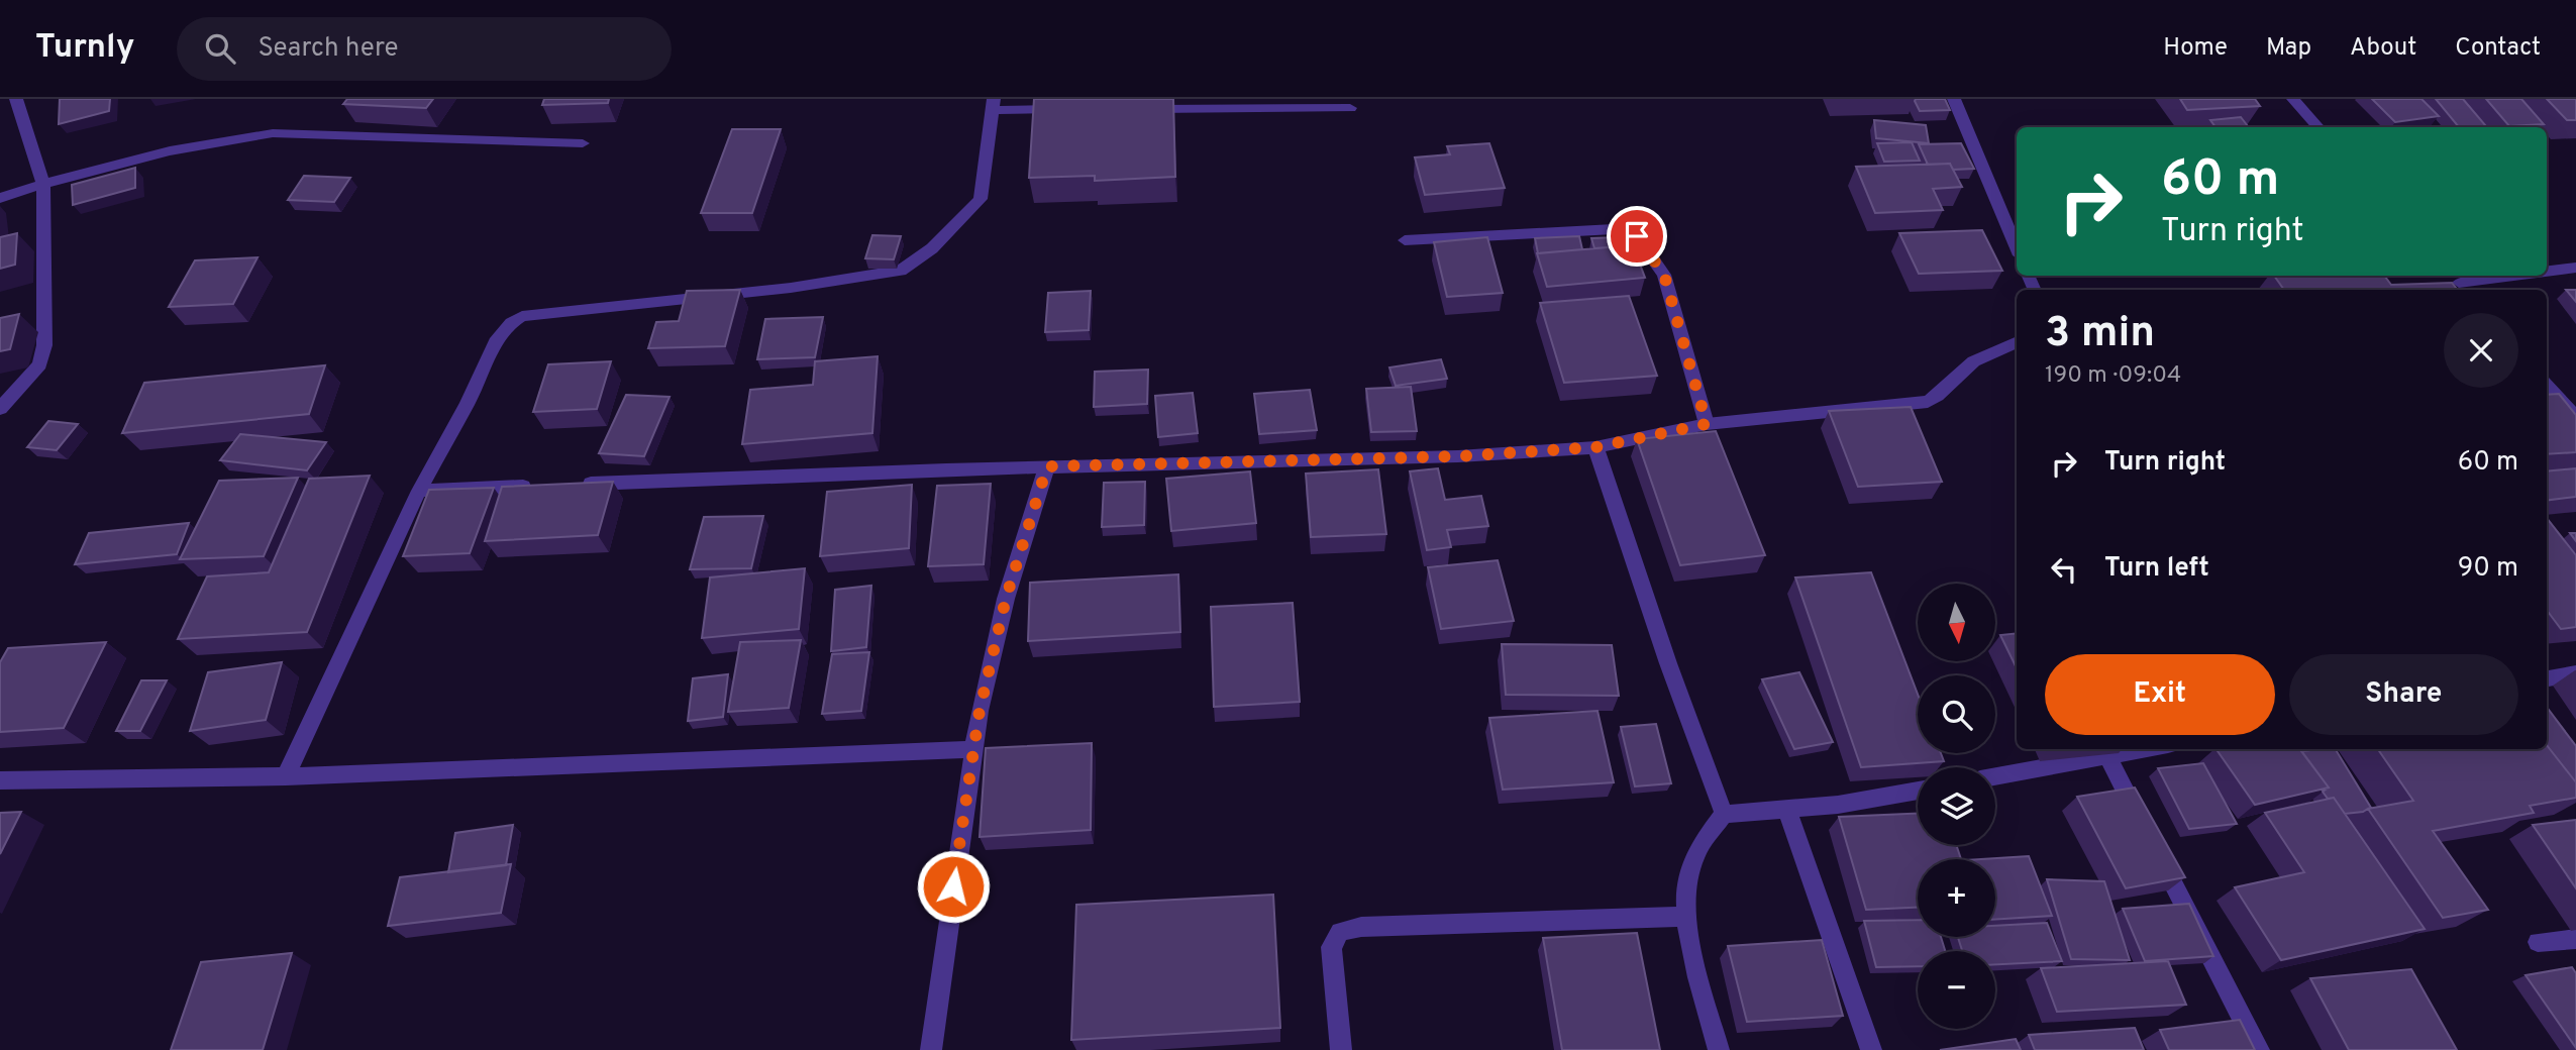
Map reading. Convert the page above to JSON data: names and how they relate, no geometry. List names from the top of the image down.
{
  "north": "bottom",
  "page": {
    "header": "Turnly",
    "search": "Search here",
    "nav": [
      "Home",
      "Map",
      "About",
      "Contact"
    ],
    "turn": ["60 m", "Turn right"],
    "heading": ["3 min", "190 m · 09:04"],
    "list": [
      {
        "name": "Turn right",
        "value": "60 m"
      },
      {
        "name": "Turn left",
        "value": "90 m"
      }
    ],
    "map_buttons": ["+", "−"],
    "buttons": ["Exit", "Share"]
  }
}
